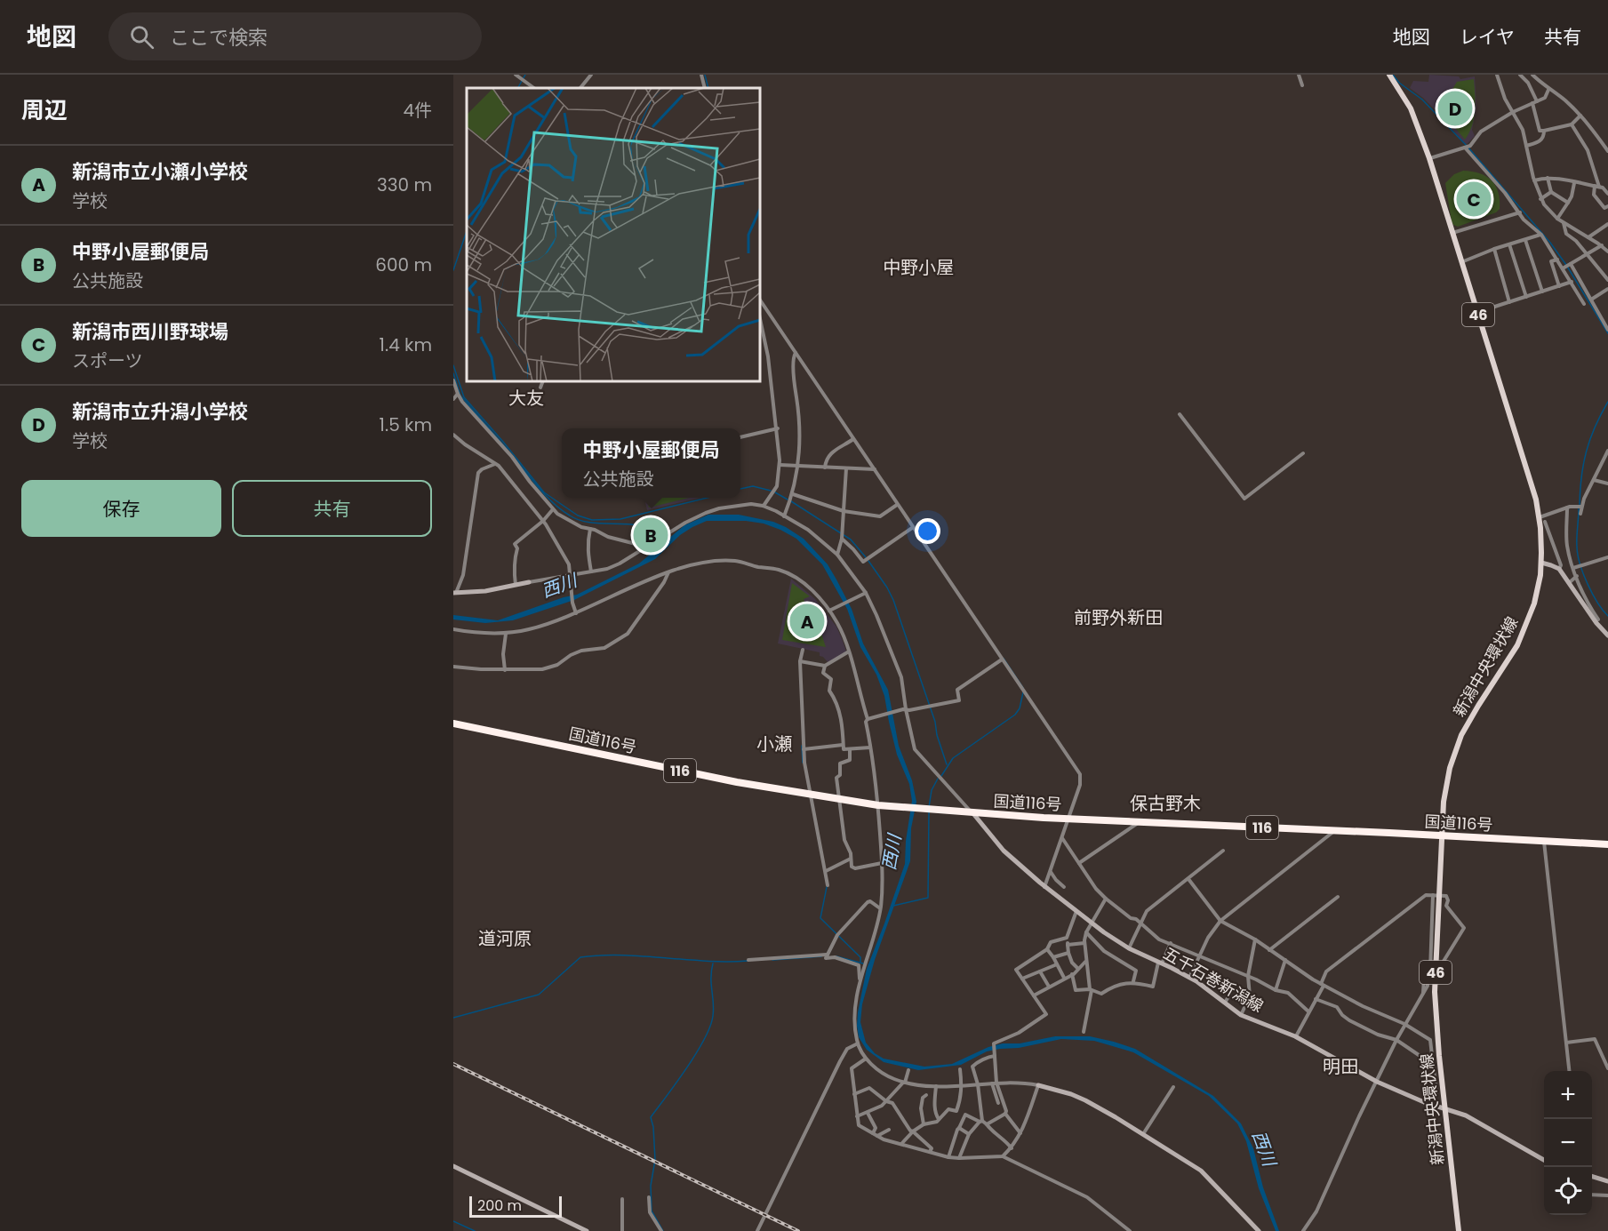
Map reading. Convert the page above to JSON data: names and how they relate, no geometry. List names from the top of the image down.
{
  "streets": {
    "highway": ["国道116号", "116"],
    "main road": ["46", "新潟中央環状線", "五千石巻新潟線"]
  },
  "crossings": [
    ["新潟中央環状線", "国道116号"],
    ["新潟中央環状線", "五千石巻新潟線"],
    ["国道116号", "五千石巻新潟線"]
  ],
  "districts": [
    "中野小屋",
    "大友",
    "前野外新田",
    "小瀬",
    "保古野木",
    "道河原",
    "明田"
  ],
  "water": ["西川"],
  "scale_bar": "200 m",
  "page": {
    "header": "地図",
    "search": "ここで検索",
    "nav": ["地図", "レイヤ", "共有"],
    "heading": ["周辺", "4件"],
    "pins": [
      "D",
      "C",
      "B",
      "A"
    ],
    "list": [
      {
        "mark": "A",
        "name": "新潟市立小瀬小学校",
        "note": "学校",
        "value": "330 m"
      },
      {
        "mark": "B",
        "name": "中野小屋郵便局",
        "note": "公共施設",
        "value": "600 m"
      },
      {
        "mark": "C",
        "name": "新潟市西川野球場",
        "note": "スポーツ",
        "value": "1.4 km"
      },
      {
        "mark": "D",
        "name": "新潟市立升潟小学校",
        "note": "学校",
        "value": "1.5 km"
      }
    ],
    "popup": ["中野小屋郵便局", "公共施設"],
    "buttons": ["保存", "共有"],
    "map_buttons": ["+", "−"],
    "scale": "200 m"
  }
}
